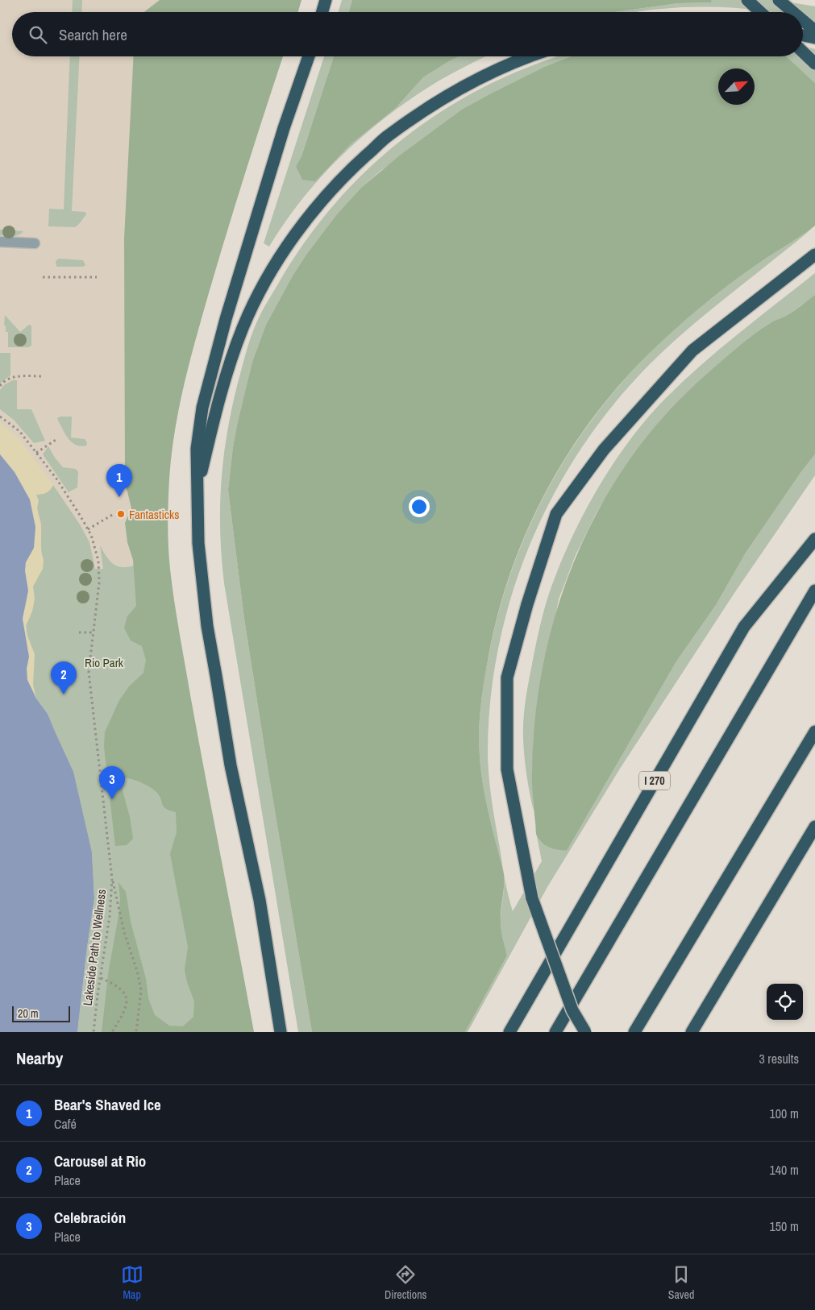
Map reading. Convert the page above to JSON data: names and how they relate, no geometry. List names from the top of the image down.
{
  "streets": {
    "highway": ["I 270"],
    "path": ["Lakeside Path to Wellness"]
  },
  "parks": ["Rio Park"],
  "places": ["Fantasticks"],
  "scale_bar": "20 m",
  "north": "top right",
  "page": {
    "search": "Search here",
    "pins": ["1", "2", "3"],
    "scale": "20 m",
    "heading": ["Nearby", "3 results"],
    "list": [
      {
        "mark": "1",
        "name": "Bear's Shaved Ice",
        "note": "Café",
        "value": "100 m"
      },
      {
        "mark": "2",
        "name": "Carousel at Rio",
        "note": "Place",
        "value": "140 m"
      },
      {
        "mark": "3",
        "name": "Celebración",
        "note": "Place",
        "value": "150 m"
      }
    ],
    "nav": ["Map", "Directions", "Saved"]
  }
}
